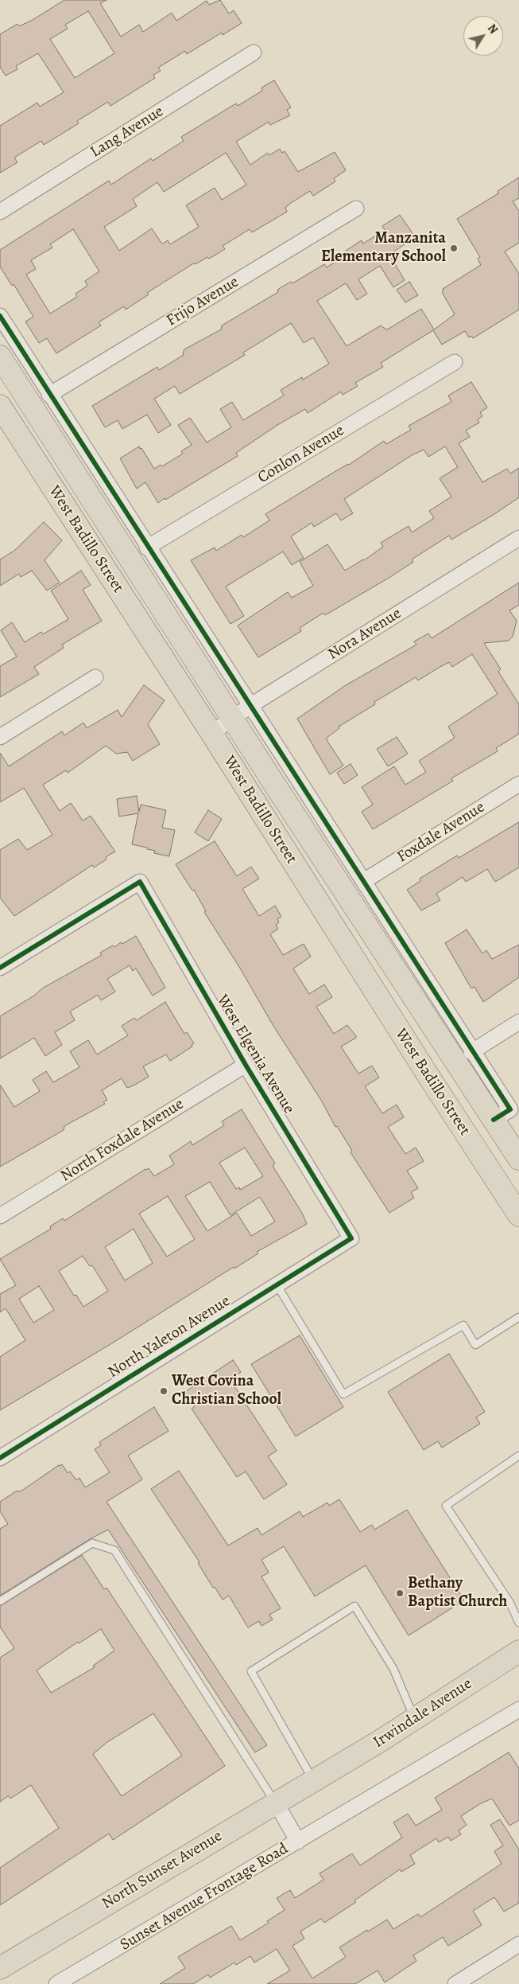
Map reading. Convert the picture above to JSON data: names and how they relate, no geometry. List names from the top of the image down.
{
  "streets": {
    "main road": ["West Badillo Street", "Irwindale Avenue", "North Sunset Avenue"],
    "street": [
      "Lang Avenue",
      "Frijo Avenue",
      "Conlon Avenue",
      "Nora Avenue",
      "Foxdale Avenue",
      "West Elgenia Avenue",
      "North Foxdale Avenue",
      "North Yaleton Avenue",
      "Sunset Avenue Frontage Road"
    ]
  },
  "crossings": [
    ["West Badillo Street", "Nora Avenue"],
    ["West Elgenia Avenue", "North Foxdale Avenue"],
    ["West Elgenia Avenue", "North Yaleton Avenue"],
    ["Irwindale Avenue", "North Sunset Avenue"]
  ],
  "places": ["Manzanita Elementary School", "West Covina Christian School", "Bethany Baptist Church"],
  "north": "top right"
}
